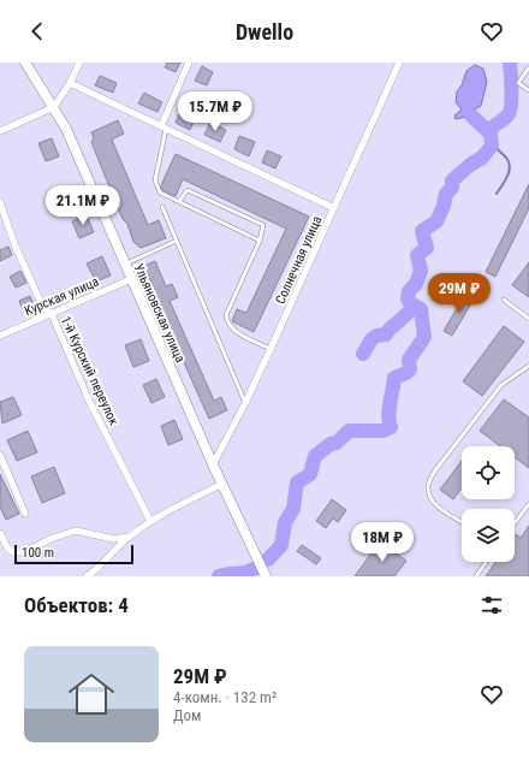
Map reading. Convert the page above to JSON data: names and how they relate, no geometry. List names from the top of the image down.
{
  "streets": {
    "main road": ["Ульяновская улица"],
    "street": ["Солнечная улица", "Курская улица", "1-й Курский переулок"]
  },
  "crossings": [
    ["Солнечная улица", "Ульяновская улица"],
    ["Курская улица", "Ульяновская улица"],
    ["Курская улица", "1-й Курский переулок"]
  ],
  "scale_bar": "100 m",
  "page": {
    "header": "Dwello",
    "price": [
      "15.7M ₽",
      "21.1M ₽",
      "29M ₽",
      "18M ₽"
    ],
    "scale": "100 m",
    "heading": "Объектов: 4",
    "list": [
      {
        "name": "29M ₽",
        "note": "4-комн. · 132 m² · Дом"
      }
    ]
  }
}
